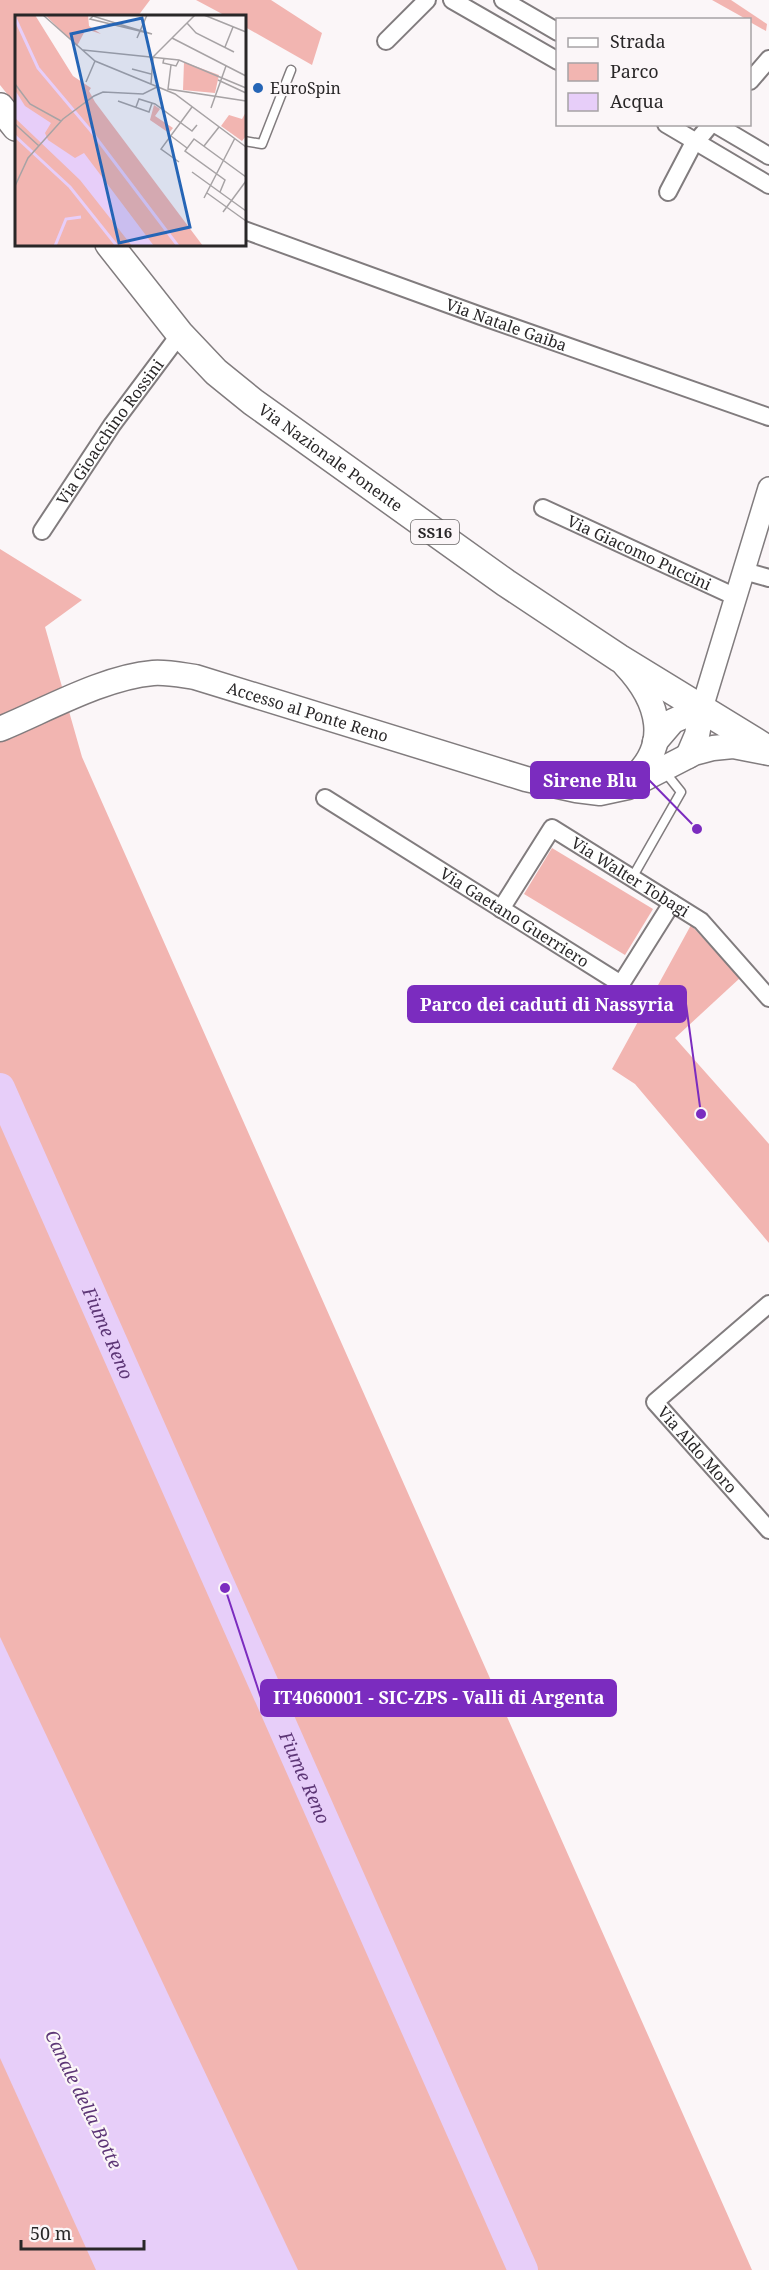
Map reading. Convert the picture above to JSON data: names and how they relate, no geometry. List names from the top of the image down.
{
  "streets": {
    "main road": ["Via Nazionale Ponente", "SS16", "Accesso al Ponte Reno"],
    "street": [
      "Via Natale Gaiba",
      "Via Gioacchino Rossini",
      "Via Giacomo Puccini",
      "Via Walter Tobagi",
      "Via Gaetano Guerriero",
      "Via Aldo Moro"
    ]
  },
  "crossings": [
    ["Via Gioacchino Rossini", "Via Nazionale Ponente"],
    ["Via Nazionale Ponente", "Accesso al Ponte Reno"],
    ["Via Walter Tobagi", "Via Gaetano Guerriero"]
  ],
  "water": ["Fiume Reno", "Canale della Botte"],
  "places": [
    "EuroSpin",
    "Sirene Blu",
    "Parco dei caduti di Nassyria",
    "IT4060001 - SIC-ZPS - Valli di Argenta"
  ],
  "legend": ["Strada", "Parco", "Acqua"],
  "scale_bar": "50 m"
}
